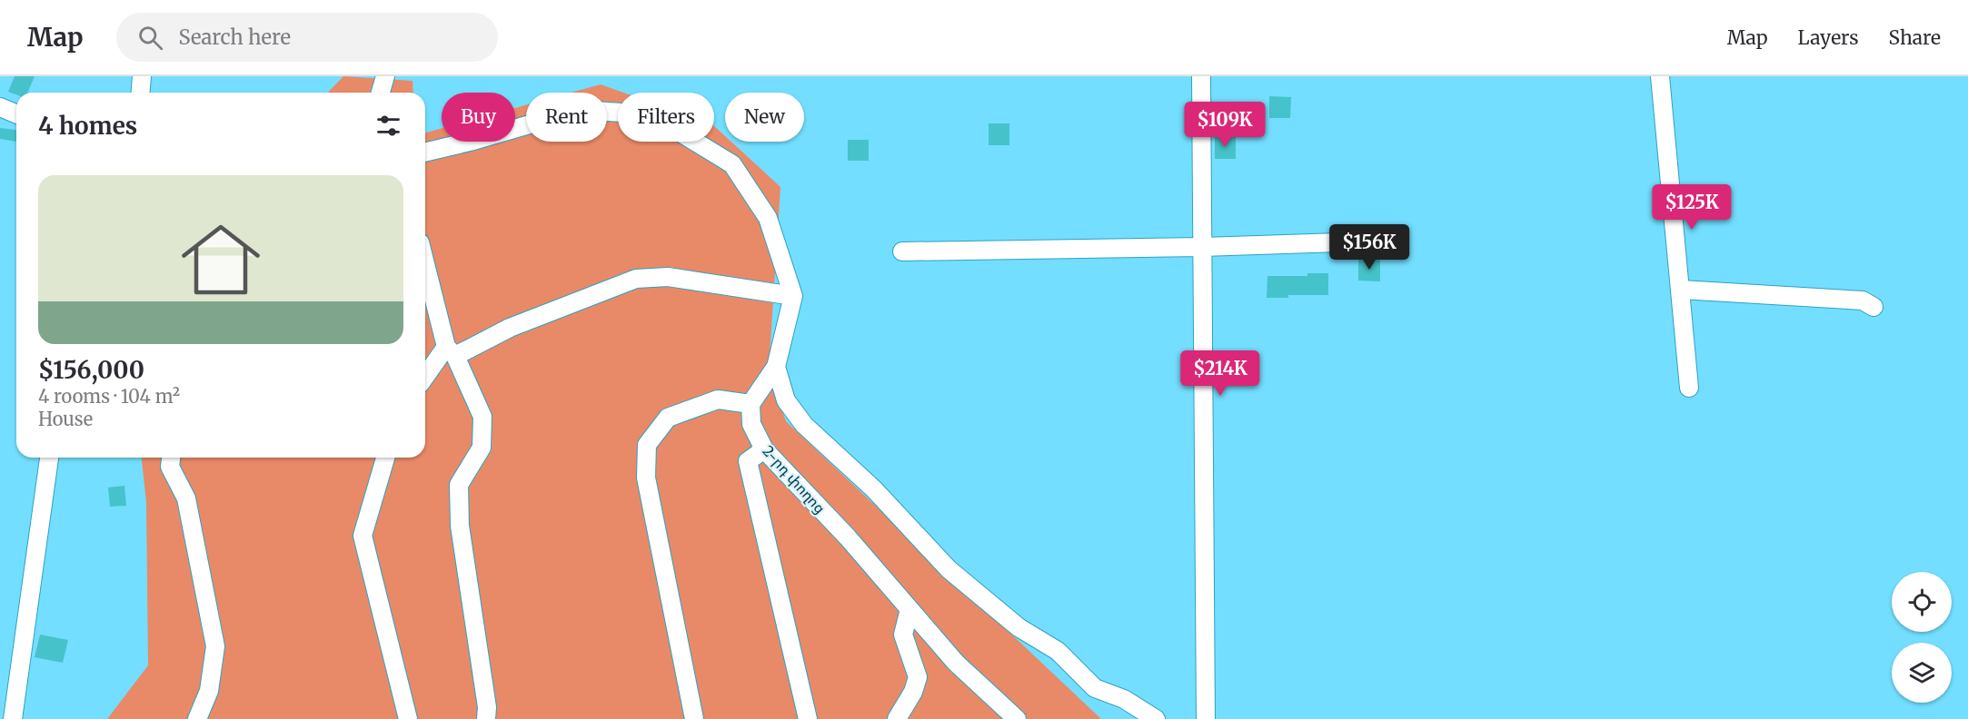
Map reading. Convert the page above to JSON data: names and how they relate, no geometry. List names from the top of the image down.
{
  "streets": {
    "street": ["2-րդ փողոց"]
  },
  "page": {
    "header": "Map",
    "search": "Search here",
    "nav": ["Map", "Layers", "Share"],
    "chip": [
      "Buy",
      "Rent",
      "Filters",
      "New"
    ],
    "heading": "4 homes",
    "price": [
      "$109K",
      "$125K",
      "$156K",
      "$214K"
    ],
    "list": [
      {
        "name": "$156,000",
        "note": "4 rooms · 104 m² · House"
      }
    ]
  }
}
